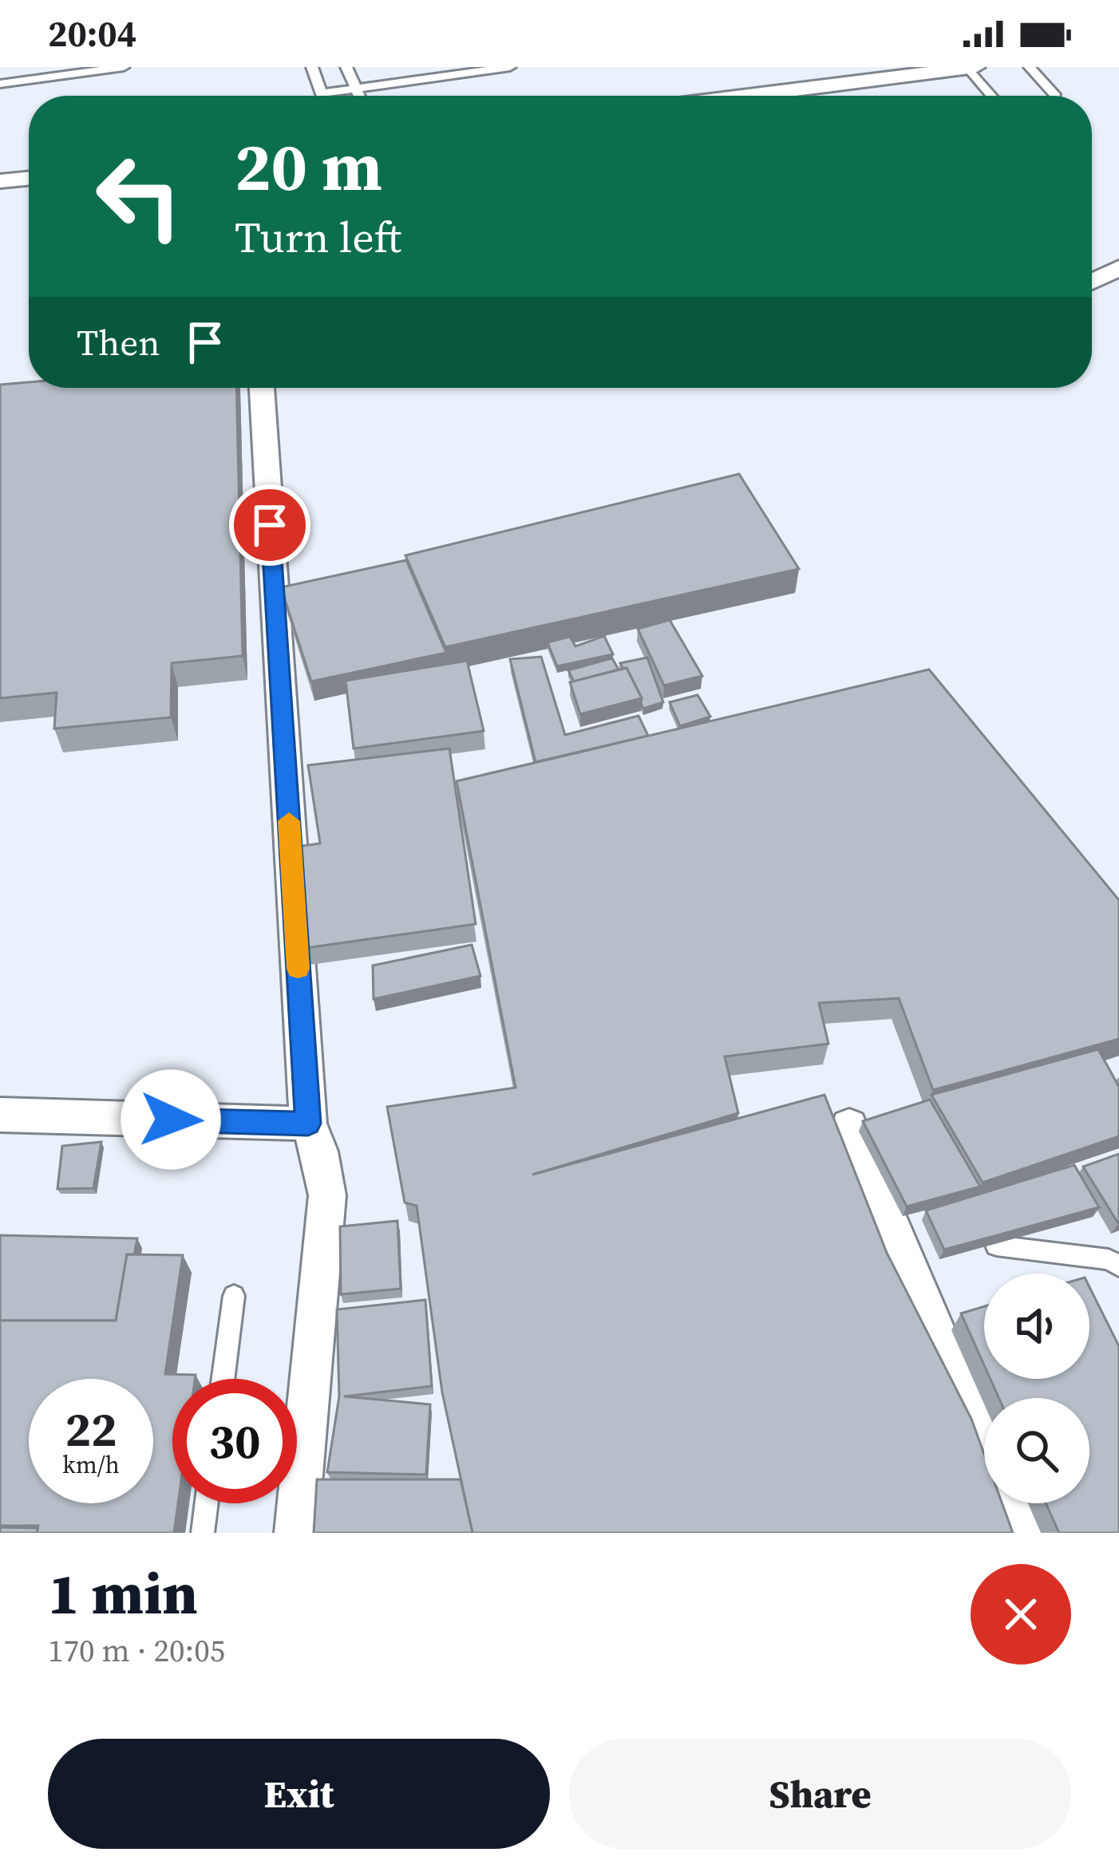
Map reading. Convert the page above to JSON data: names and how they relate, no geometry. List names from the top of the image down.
{
  "page": {
    "status": "20:04",
    "turn": ["20 m", "Turn left"],
    "then": "Then",
    "speed": "22 km/h",
    "limit": "30",
    "heading": ["1 min", "170 m · 20:05"],
    "buttons": ["Exit", "Share"]
  }
}
